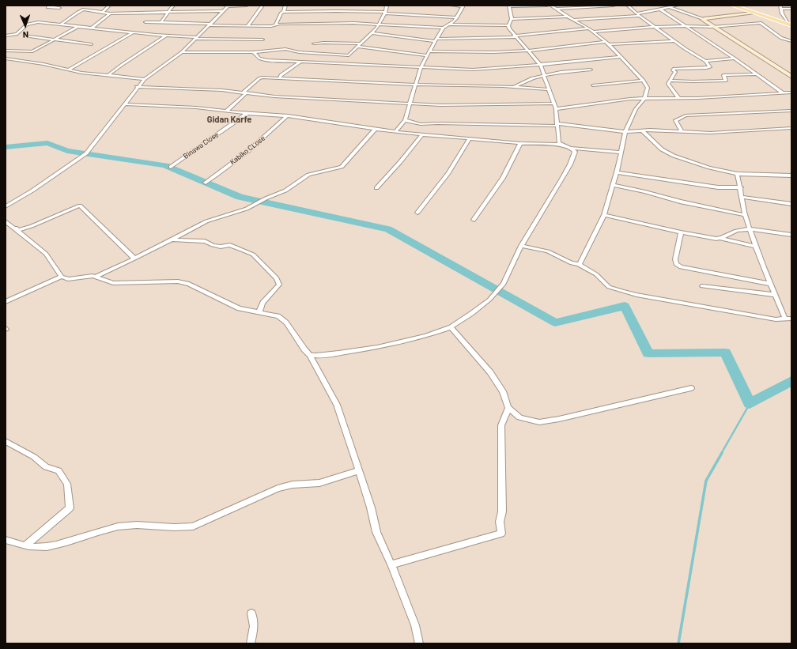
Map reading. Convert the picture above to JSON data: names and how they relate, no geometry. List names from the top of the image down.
{
  "streets": {
    "street": ["Binawa Close", "Kabiko CLose"]
  },
  "districts": ["Gidan Karfe"],
  "north": "bottom"
}
